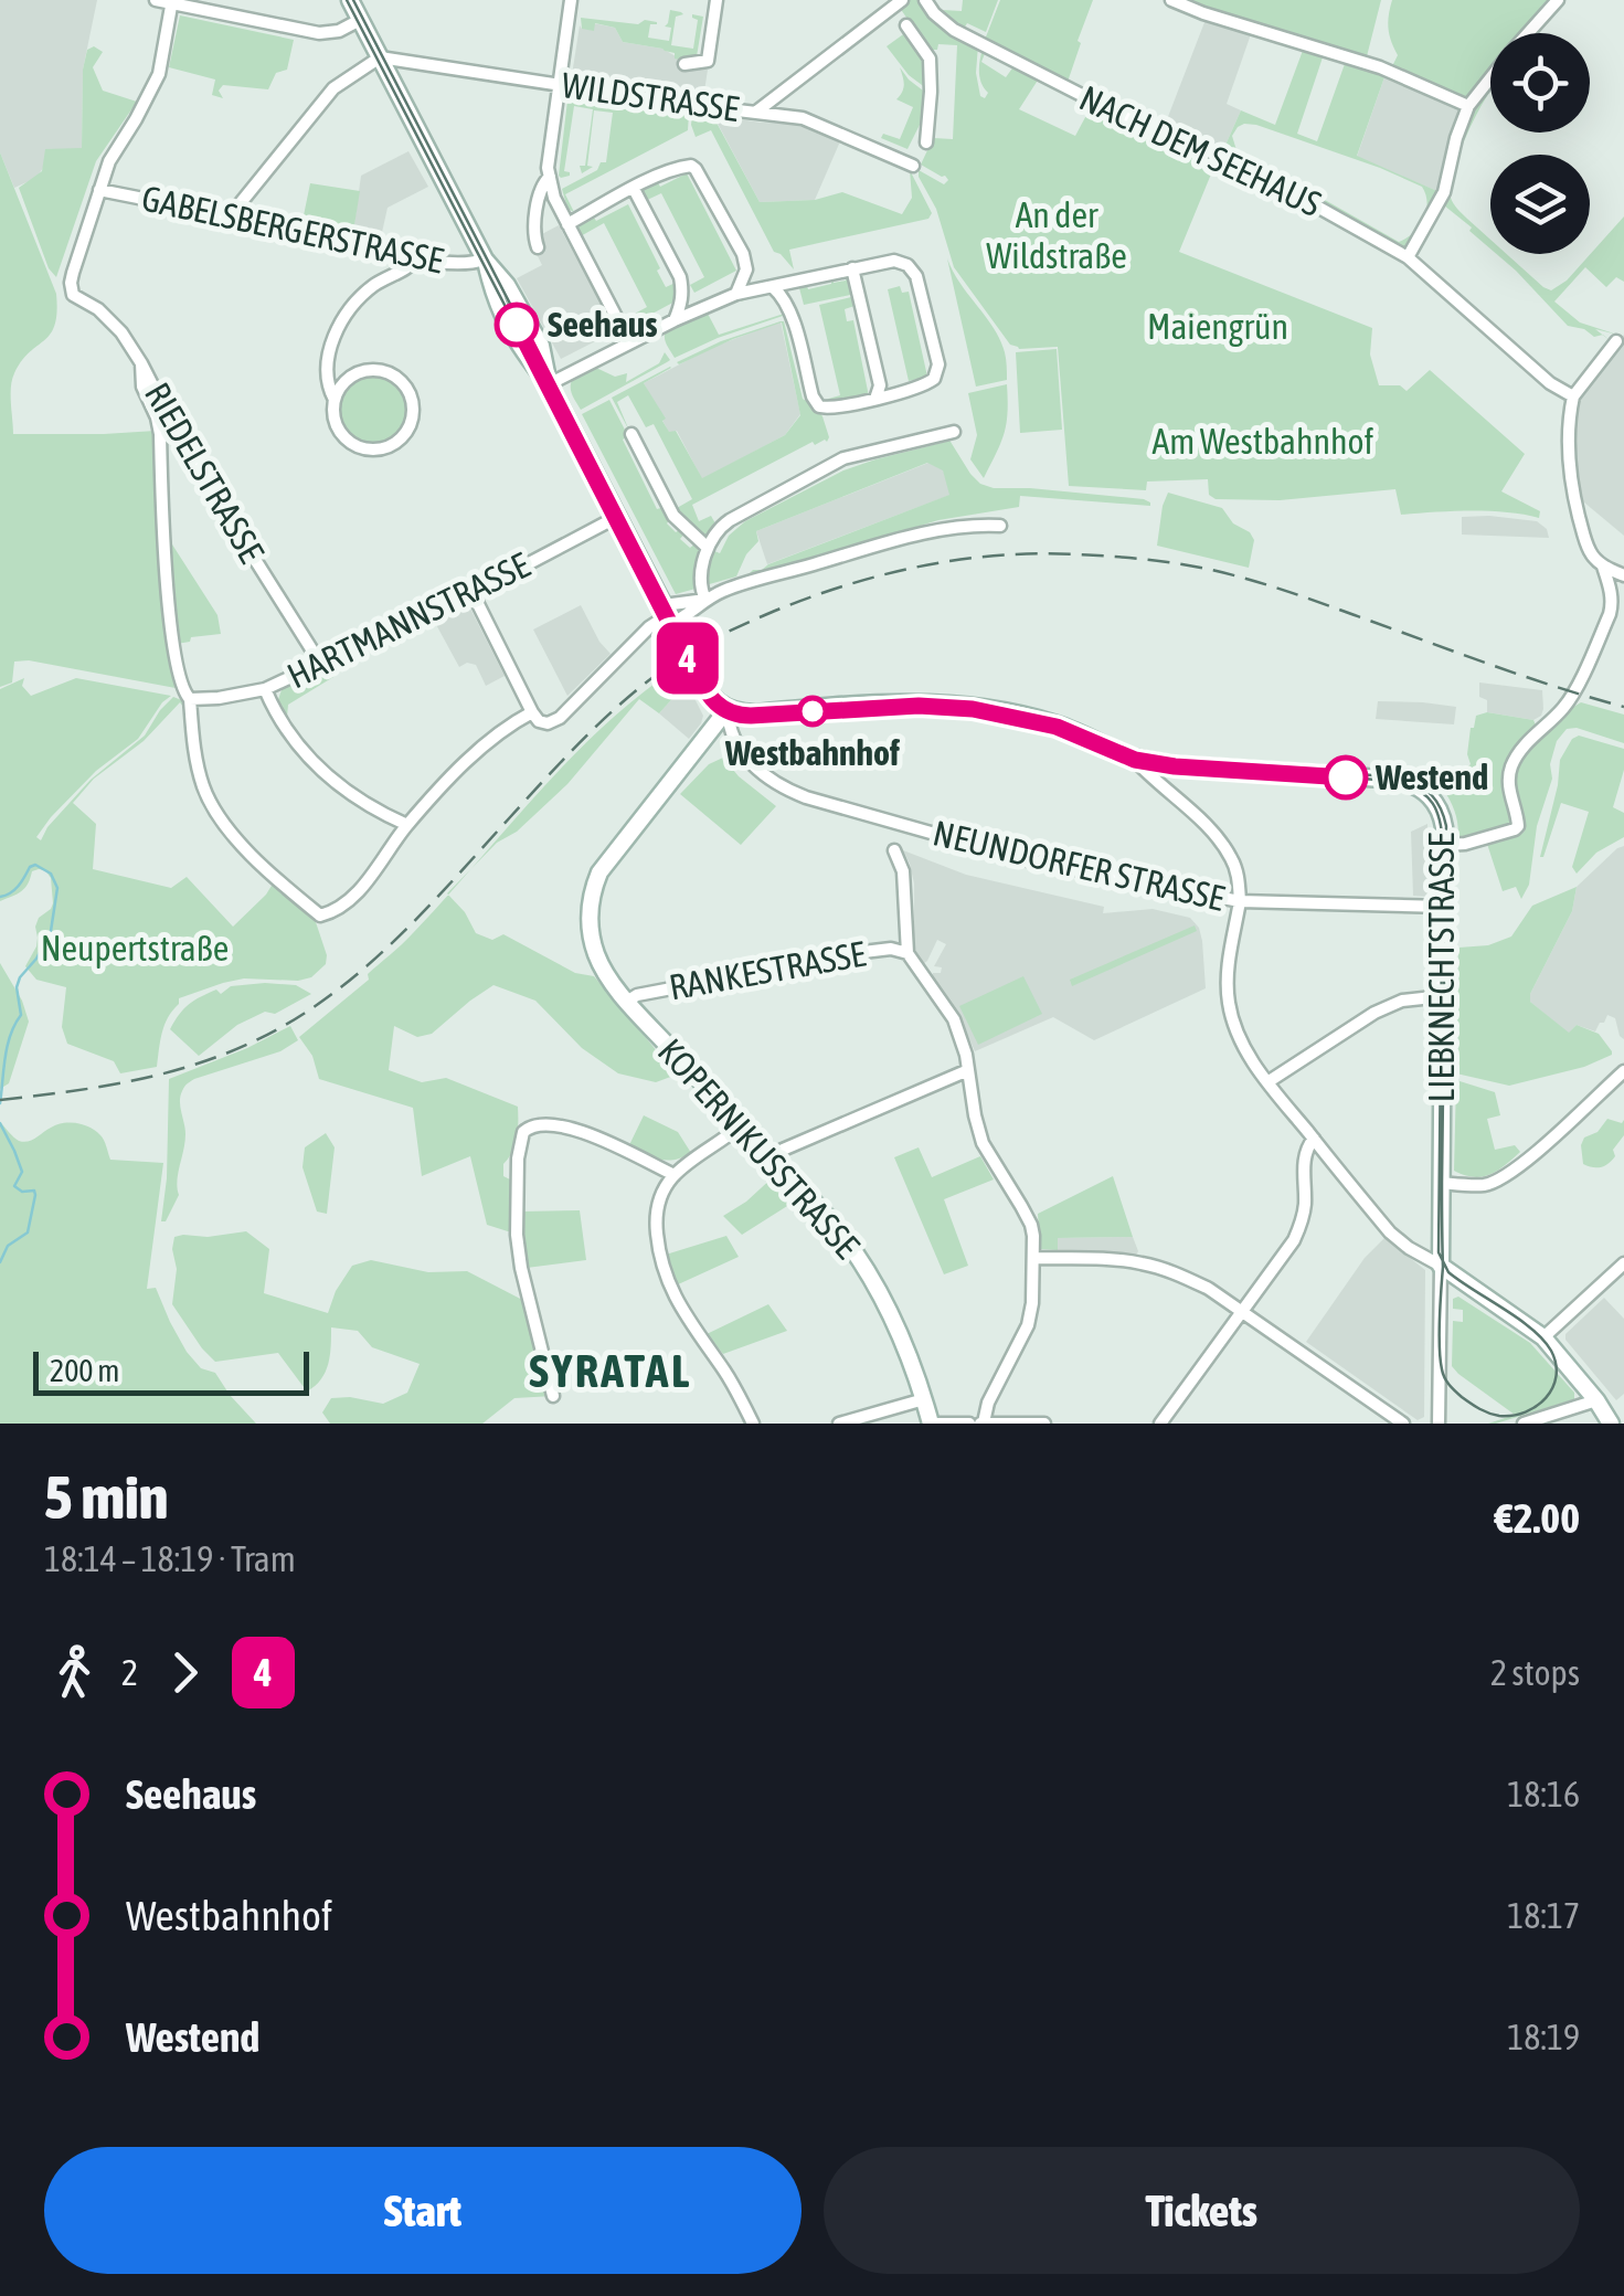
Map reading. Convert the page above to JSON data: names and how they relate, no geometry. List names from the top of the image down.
{
  "streets": {
    "street": [
      "WILDSTRASSE",
      "NACH DEM SEEHAUS",
      "GABELSBERGERSTRASSE",
      "RIEDELSTRASSE",
      "HARTMANNSTRASSE",
      "NEUNDORFER STRASSE",
      "LIEBKNECHTSTRASSE",
      "RANKESTRASSE",
      "KOPERNIKUSSTRASSE"
    ]
  },
  "crossings": [
    ["WILDSTRASSE", "NEUNDORFER STRASSE"],
    ["GABELSBERGERSTRASSE", "RIEDELSTRASSE"],
    ["GABELSBERGERSTRASSE", "NEUNDORFER STRASSE"],
    ["RIEDELSTRASSE", "HARTMANNSTRASSE"],
    ["HARTMANNSTRASSE", "NEUNDORFER STRASSE"],
    ["NEUNDORFER STRASSE", "LIEBKNECHTSTRASSE"],
    ["NEUNDORFER STRASSE", "KOPERNIKUSSTRASSE"],
    ["LIEBKNECHTSTRASSE", "KOPERNIKUSSTRASSE"],
    ["RANKESTRASSE", "KOPERNIKUSSTRASSE"]
  ],
  "districts": ["SYRATAL"],
  "parks": [
    "An der Wildstraße",
    "Maiengrün",
    "Am Westbahnhof",
    "Neupertstraße"
  ],
  "places": ["Seehaus", "Westbahnhof", "Westend"],
  "lines": ["tram line 4"],
  "scale_bar": "200 m",
  "page": {
    "on_map": "4",
    "scale": "200 m",
    "heading": ["5 min", "18:14 – 18:19 · Tram", "€2.00"],
    "legs": ["2", "4", "2 stops"],
    "list": [
      {
        "name": "Seehaus",
        "value": "18:16"
      },
      {
        "name": "Westbahnhof",
        "value": "18:17"
      },
      {
        "name": "Westend",
        "value": "18:19"
      }
    ],
    "buttons": ["Start", "Tickets"]
  }
}
